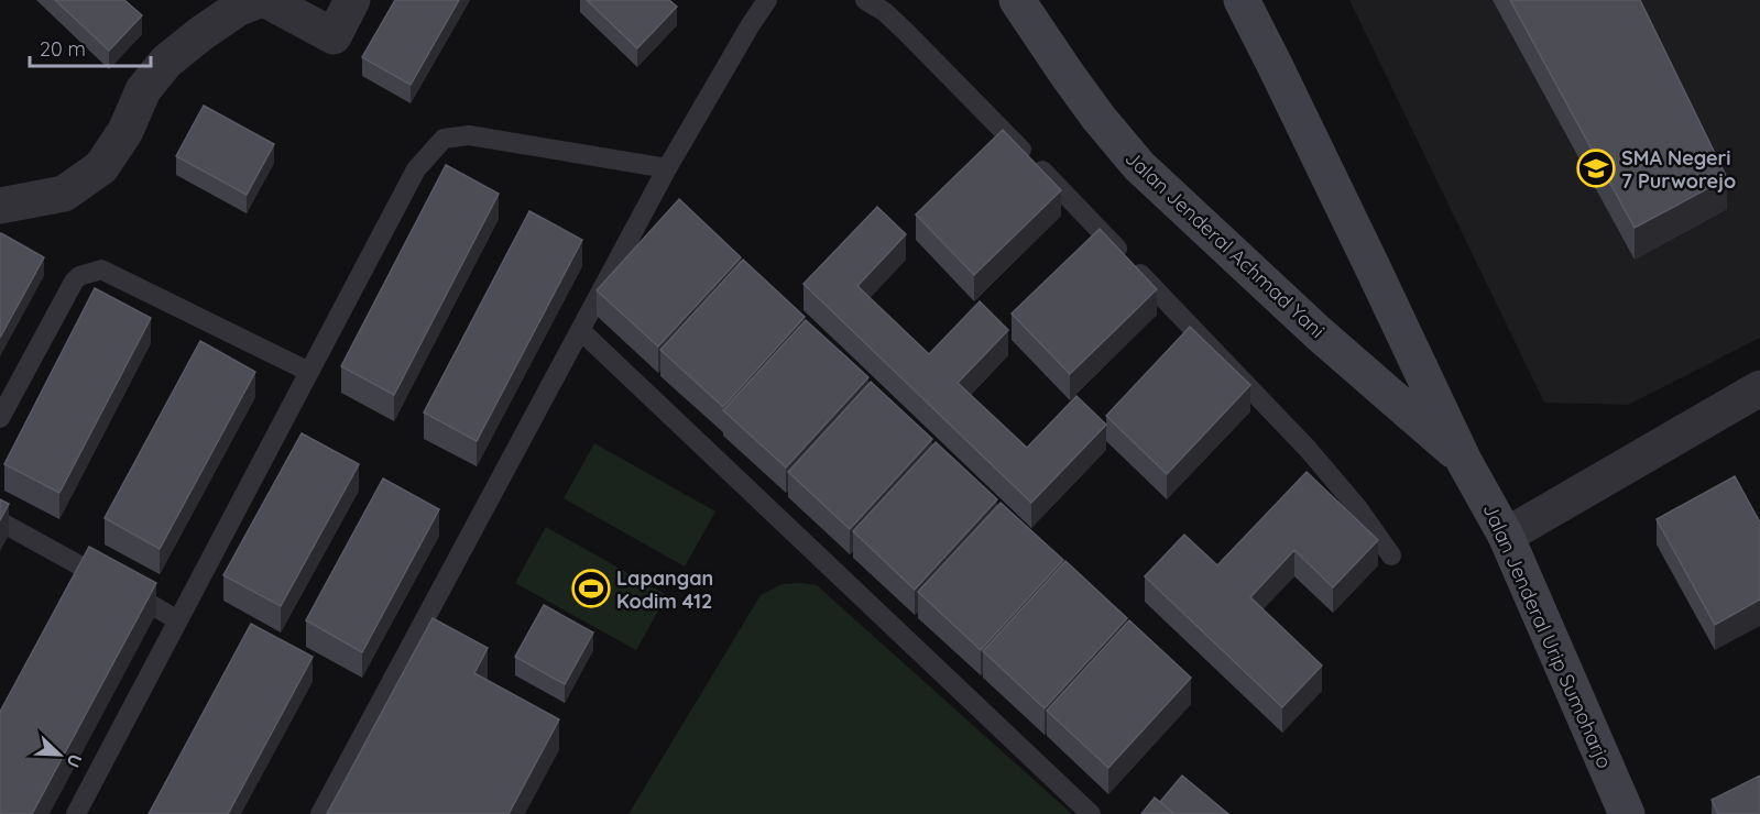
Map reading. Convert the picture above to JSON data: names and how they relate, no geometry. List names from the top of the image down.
{
  "streets": {
    "main road": ["Jalan Jenderal Achmad Yani", "Jalan Jenderal Urip Sumoharjo"]
  },
  "crossings": [
    ["Jalan Jenderal Achmad Yani", "Jalan Jenderal Urip Sumoharjo"]
  ],
  "places": {
    "school or university": ["SMA Negeri 7 Purworejo"],
    "sports": ["Lapangan Kodim 412"]
  },
  "scale_bar": "20 m",
  "north": "bottom right"
}
